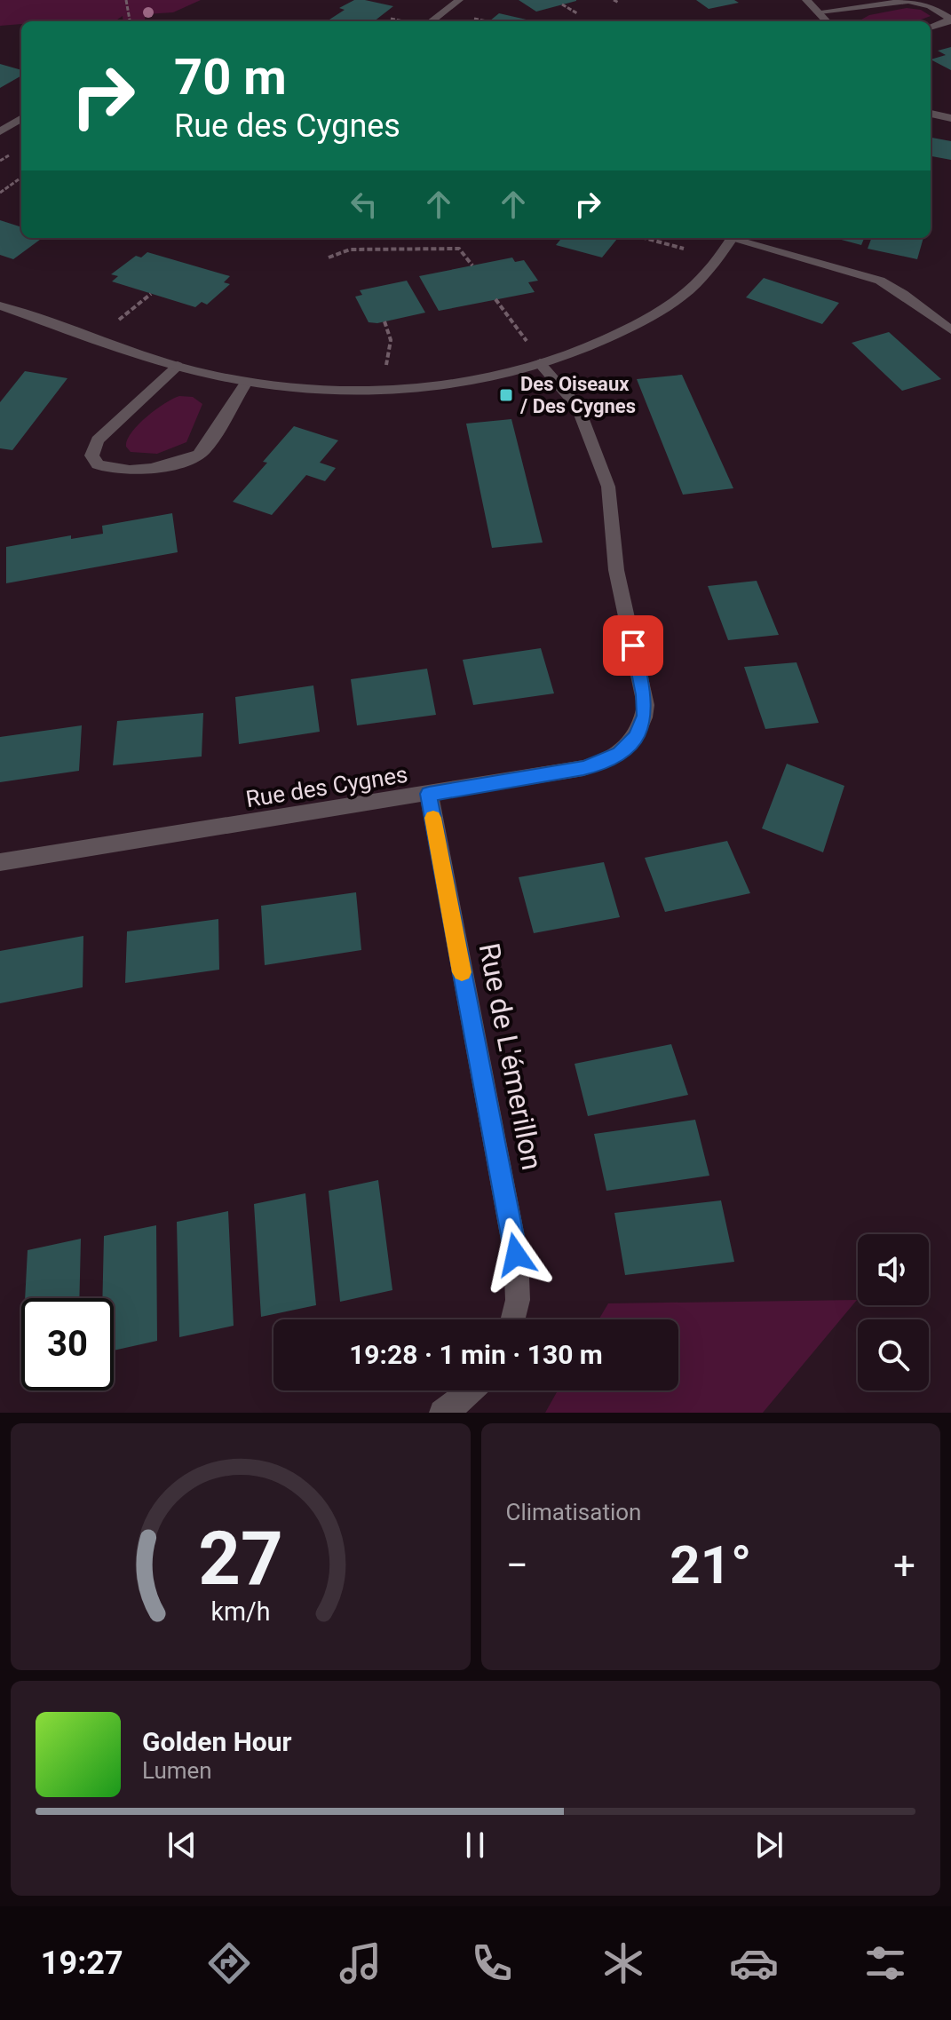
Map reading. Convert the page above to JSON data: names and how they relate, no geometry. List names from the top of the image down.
{
  "streets": {
    "street": ["Rue des Cygnes", "Rue de L'émerillon"]
  },
  "crossings": [
    ["Rue des Cygnes", "Rue de L'émerillon"]
  ],
  "places": {
    "transit": ["Des Oiseaux / Des Cygnes"]
  },
  "page": {
    "turn": ["70 m", "Rue des Cygnes"],
    "limit": "30",
    "trip": "19:28 · 1 min · 130 m",
    "tile": "Climatisation",
    "heat": ["−", "21°", "+"],
    "song": ["Golden Hour", "Lumen"],
    "tabs": "19:27",
    "gauge": ["27", "km/h"]
  }
}
